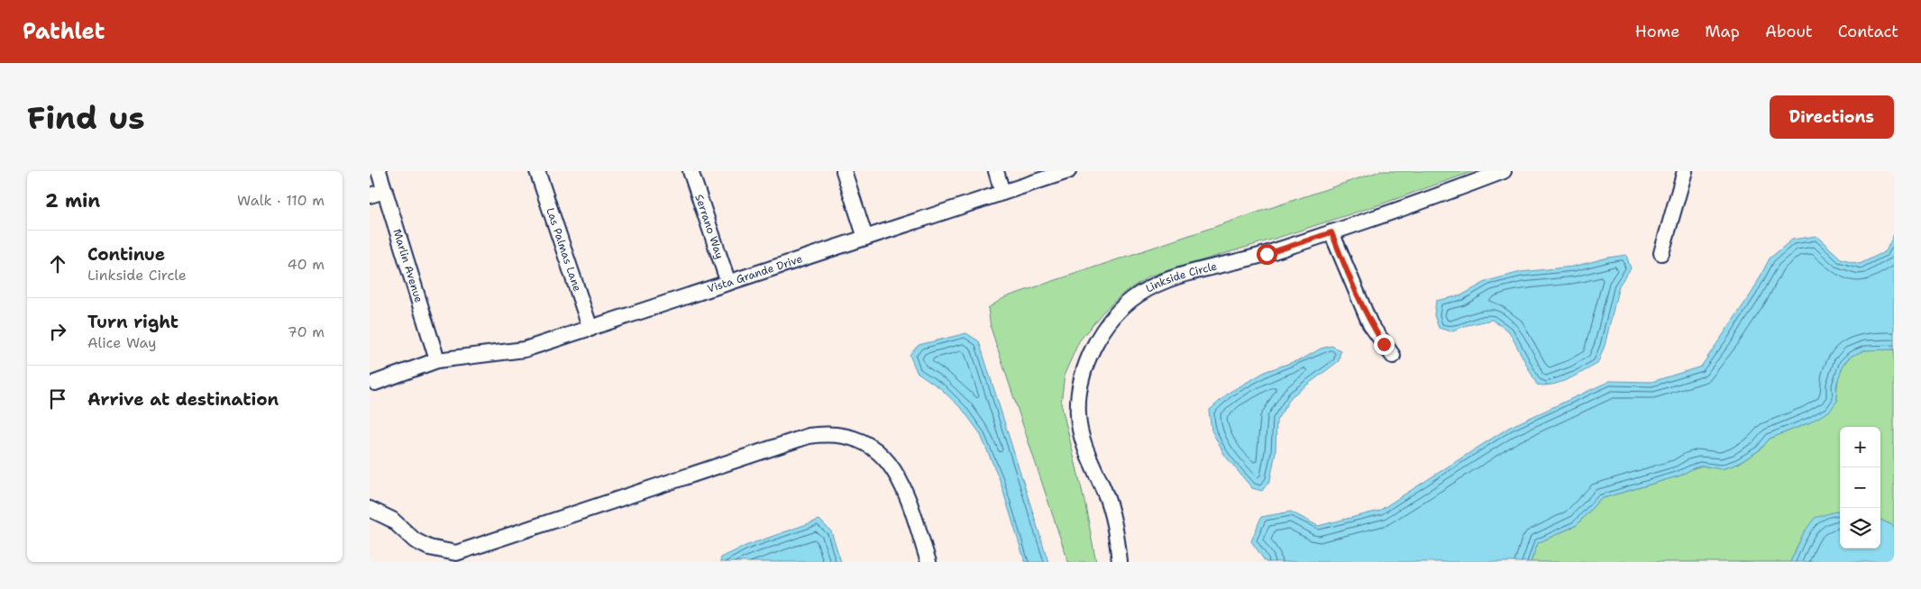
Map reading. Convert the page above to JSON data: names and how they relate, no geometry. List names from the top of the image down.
{
  "streets": {
    "street": [
      "Serrano Way",
      "Las Palmas Lane",
      "Marlin Avenue",
      "Vista Grande Drive",
      "Linkside Circle"
    ]
  },
  "crossings": [
    ["Serrano Way", "Vista Grande Drive"],
    ["Las Palmas Lane", "Vista Grande Drive"],
    ["Marlin Avenue", "Vista Grande Drive"]
  ],
  "page": {
    "header": "Pathlet",
    "nav": [
      "Home",
      "Map",
      "About",
      "Contact"
    ],
    "buttons": "Directions",
    "title": "Find us",
    "heading": ["2 min", "Walk · 110 m"],
    "list": [
      ["Continue", "Linkside Circle", "40 m"],
      ["Turn right", "Alice Way", "70 m"],
      "Arrive at destination"
    ],
    "map_buttons": ["+", "−"]
  }
}
